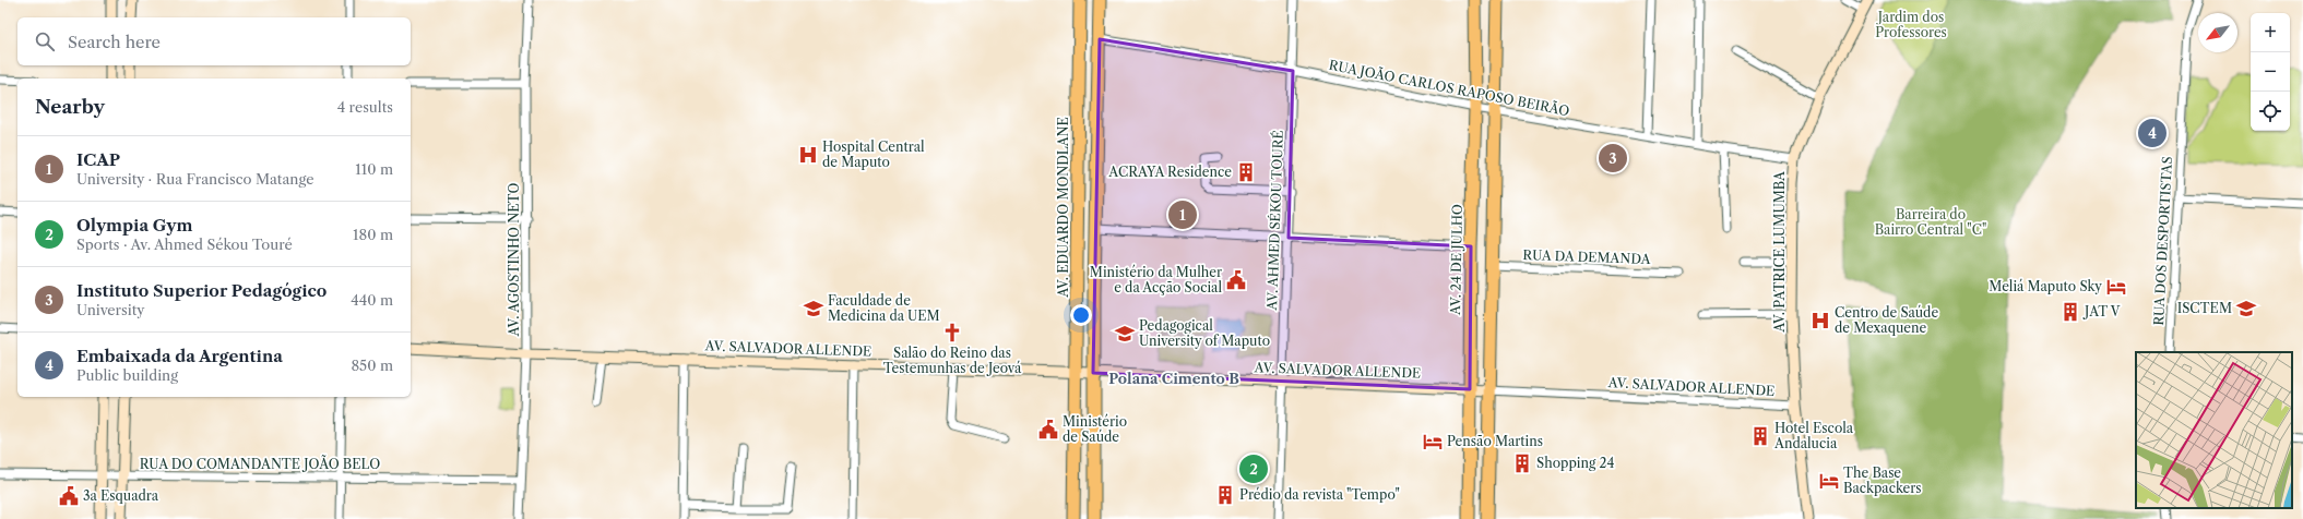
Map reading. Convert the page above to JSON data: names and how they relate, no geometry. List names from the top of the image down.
{
  "streets": {
    "main road": ["AV. EDUARDO MONDLANE", "AV. 24 DE JULHO"],
    "street": [
      "RUA JOÃO CARLOS RAPOSO BEIRÃO",
      "AV. AHMED SÉKOU TOURÉ",
      "RUA DOS DESPORTISTAS",
      "AV. PATRICE LUMUMBA",
      "RUA DA DEMANDA",
      "AV. AGOSTINHO NETO",
      "AV. SALVADOR ALLENDE",
      "RUA DO COMANDANTE JOÃO BELO"
    ]
  },
  "crossings": [
    ["RUA JOÃO CARLOS RAPOSO BEIRÃO", "AV. AHMED SÉKOU TOURÉ"],
    ["RUA JOÃO CARLOS RAPOSO BEIRÃO", "AV. PATRICE LUMUMBA"],
    ["RUA JOÃO CARLOS RAPOSO BEIRÃO", "AV. 24 DE JULHO"],
    ["AV. EDUARDO MONDLANE", "AV. SALVADOR ALLENDE"],
    ["AV. AHMED SÉKOU TOURÉ", "AV. SALVADOR ALLENDE"],
    ["AV. PATRICE LUMUMBA", "AV. SALVADOR ALLENDE"],
    ["AV. AGOSTINHO NETO", "AV. SALVADOR ALLENDE"],
    ["AV. AGOSTINHO NETO", "RUA DO COMANDANTE JOÃO BELO"],
    ["AV. 24 DE JULHO", "AV. SALVADOR ALLENDE"]
  ],
  "districts": ["Polana Cimento B"],
  "parks": ["Jardim dos Professores", "Barreira do Bairro Central \"C\""],
  "places": {
    "hospital": ["Hospital Central de Maputo", "Centro de Saúde de Mexaquene"],
    "building": [
      "ACRAYA Residence",
      "JAT V",
      "Hotel Escola Andalucia",
      "Shopping 24",
      "Prédio da revista \"Tempo\""
    ],
    "public building": ["Ministério da Mulher e da Acção Social", "Ministério de Saúde", "3a Esquadra"],
    "hotel": ["Meliá Maputo Sky", "Pensão Martins", "The Base Backpackers"],
    "school or university": ["Faculdade de Medicina da UEM", "ISCTEM", "Pedagogical University of Maputo"],
    "church": ["Salão do Reino das Testemunhas de Jeová"]
  },
  "north": "bottom left",
  "page": {
    "map_buttons": ["+", "−"],
    "search": "Search here",
    "heading": ["Nearby", "4 results"],
    "pins": [
      "4",
      "3",
      "1",
      "2"
    ],
    "list": [
      {
        "mark": "1",
        "name": "ICAP",
        "note": "University · Rua Francisco Matange",
        "value": "110 m"
      },
      {
        "mark": "2",
        "name": "Olympia Gym",
        "note": "Sports · Av. Ahmed Sékou Touré",
        "value": "180 m"
      },
      {
        "mark": "3",
        "name": "Instituto Superior Pedagógico",
        "note": "University",
        "value": "440 m"
      },
      {
        "mark": "4",
        "name": "Embaixada da Argentina",
        "note": "Public building",
        "value": "850 m"
      }
    ]
  }
}
